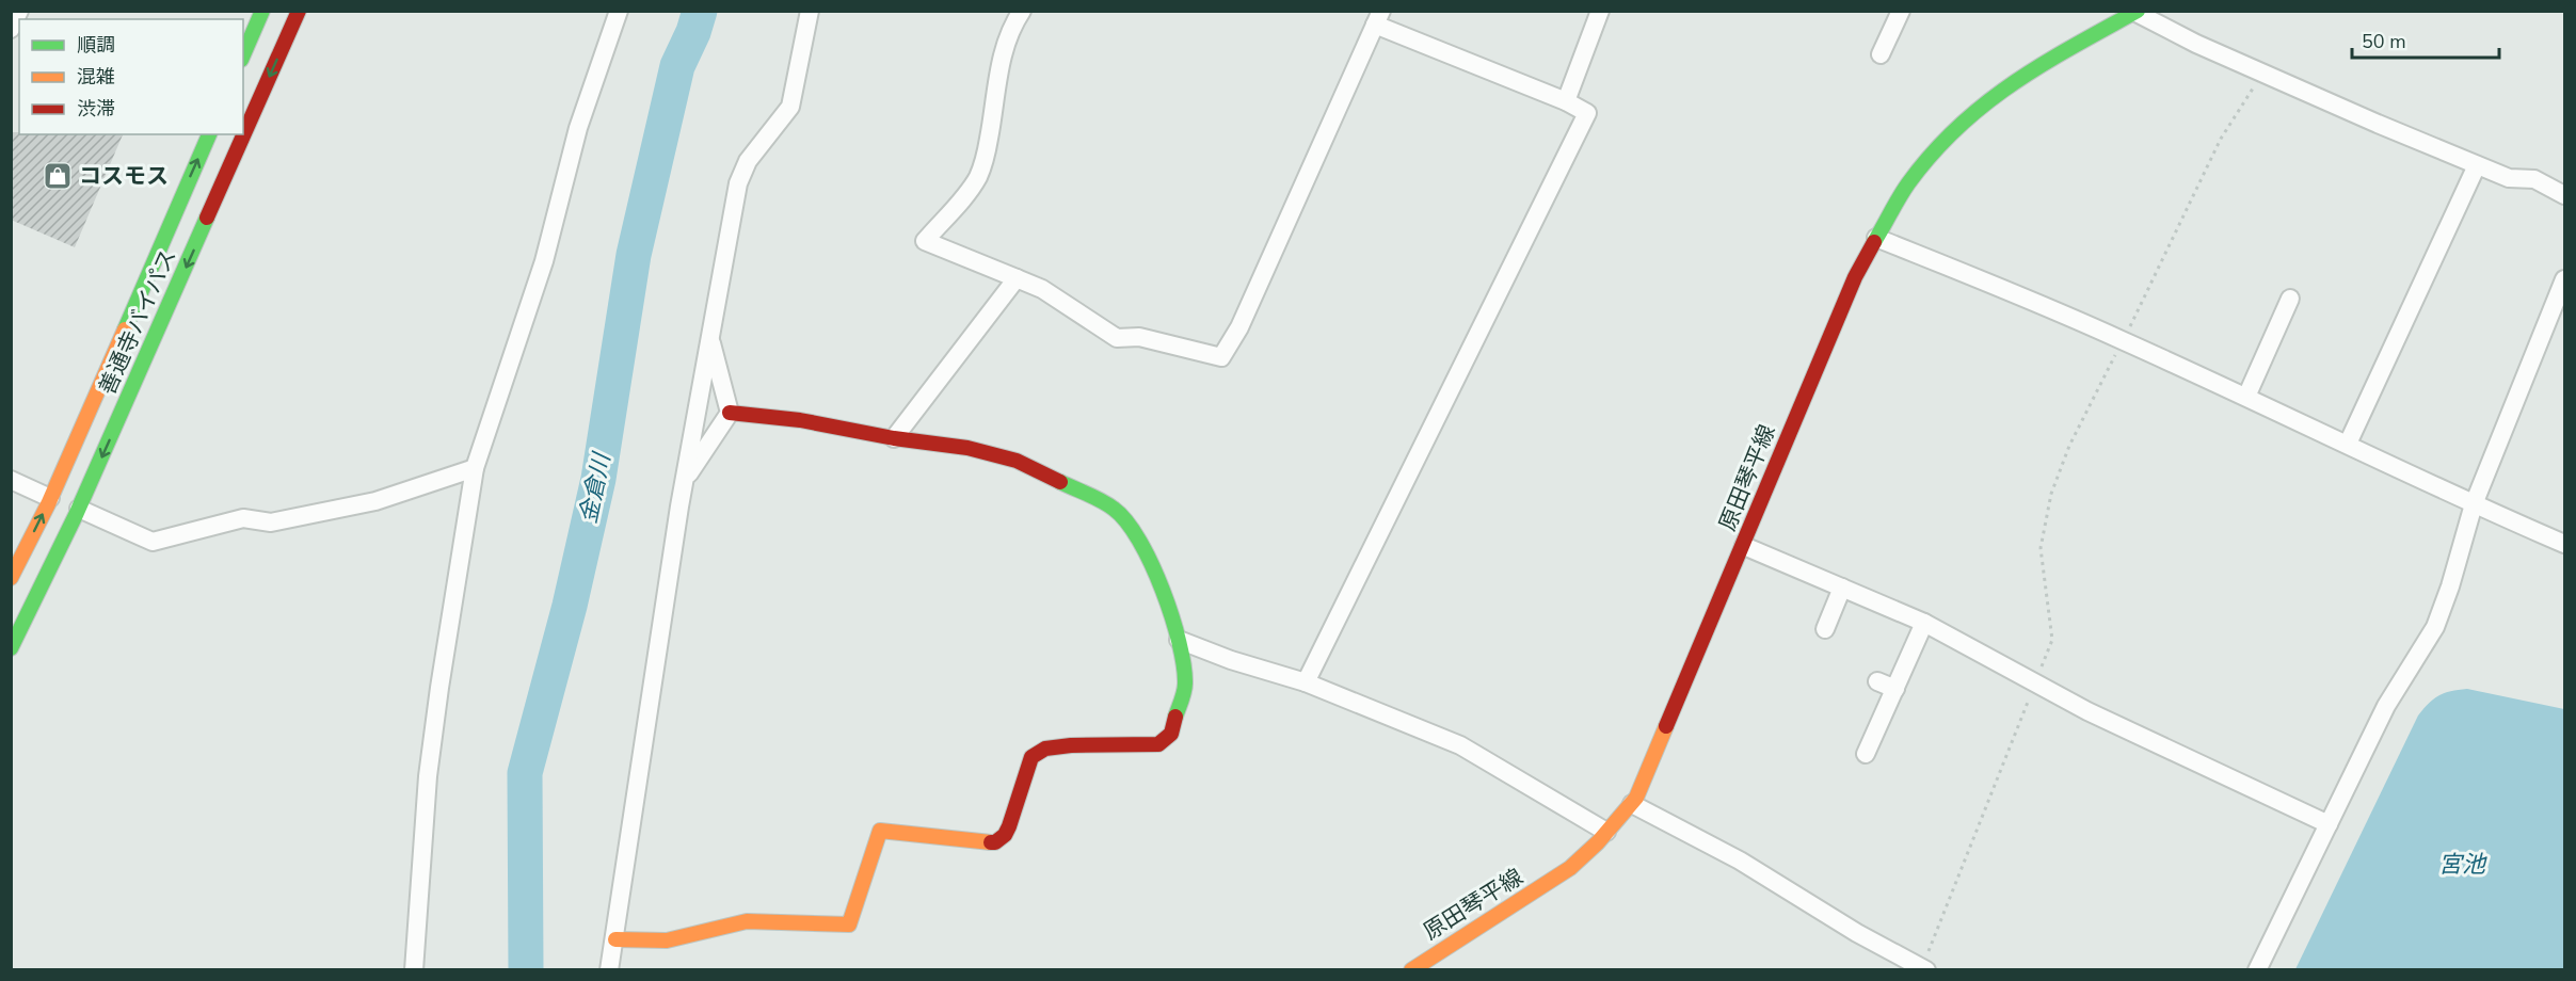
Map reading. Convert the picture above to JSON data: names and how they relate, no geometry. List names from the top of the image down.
{
  "streets": {
    "main road": ["善通寺バイパス", "原田琴平線"]
  },
  "water": ["金倉川", "宮池"],
  "places": {
    "shop": ["コスモス"]
  },
  "legend": ["順調", "混雑", "渋滞"],
  "scale_bar": "50 m"
}
